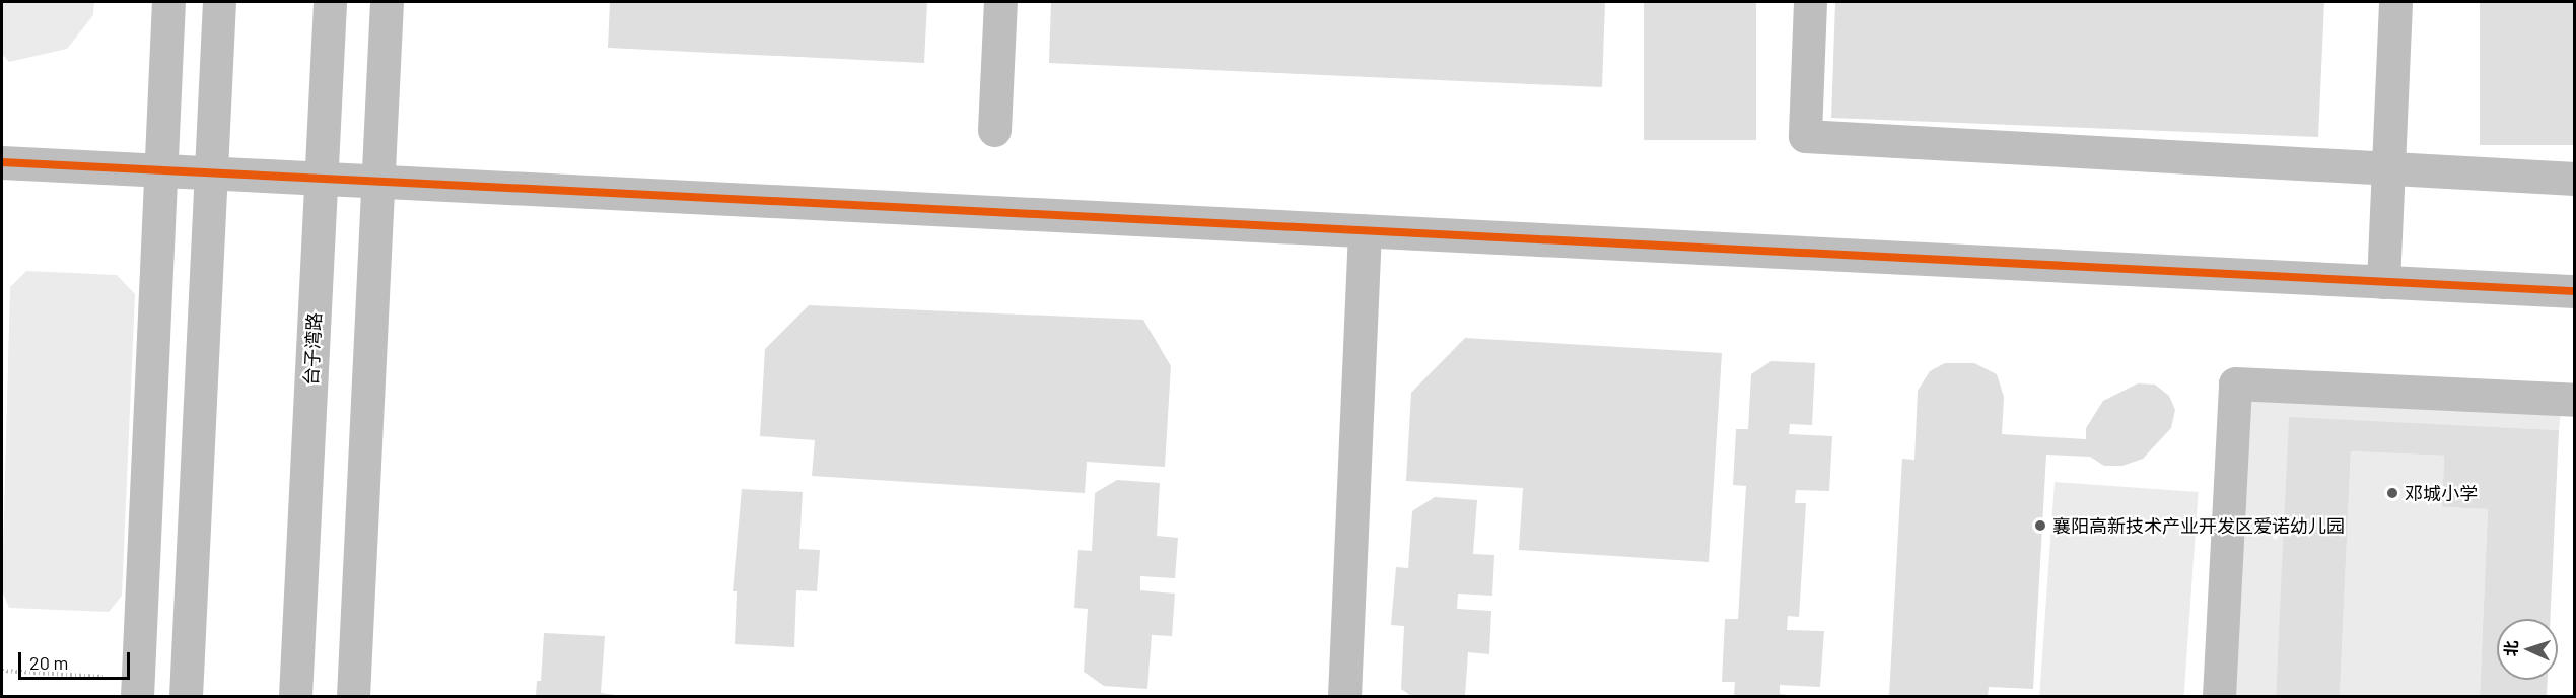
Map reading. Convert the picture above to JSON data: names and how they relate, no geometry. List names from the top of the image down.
{
  "streets": {
    "street": ["台子湾路"]
  },
  "places": ["邓城小学", "襄阳高新技术产业开发区爱诺幼儿园"],
  "scale_bar": "20 m",
  "north": "left"
}
